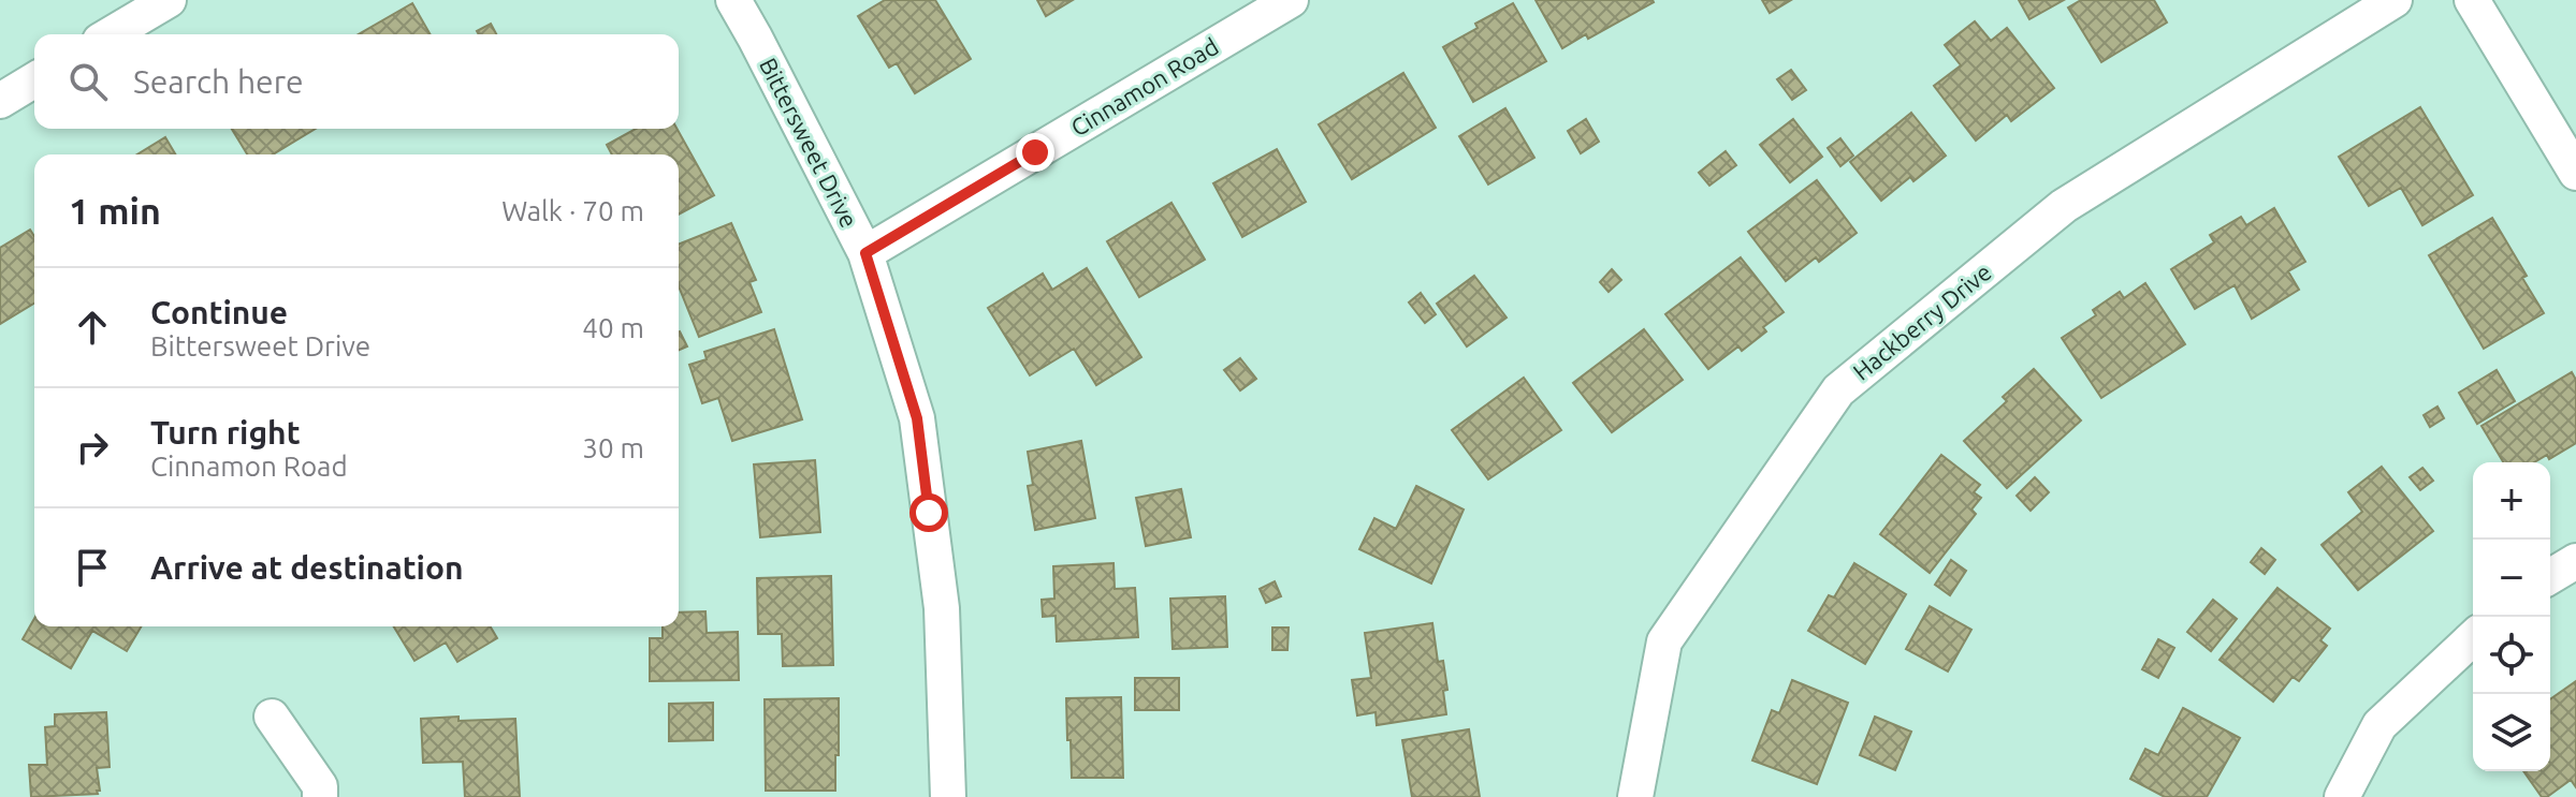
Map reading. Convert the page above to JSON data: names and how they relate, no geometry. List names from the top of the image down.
{
  "streets": {
    "street": ["Cinnamon Road", "Bittersweet Drive", "Hackberry Drive"]
  },
  "crossings": [
    ["Cinnamon Road", "Bittersweet Drive"]
  ],
  "page": {
    "search": "Search here",
    "heading": ["1 min", "Walk · 70 m"],
    "list": [
      ["Continue", "Bittersweet Drive", "40 m"],
      ["Turn right", "Cinnamon Road", "30 m"],
      "Arrive at destination"
    ],
    "map_buttons": ["+", "−"]
  }
}
